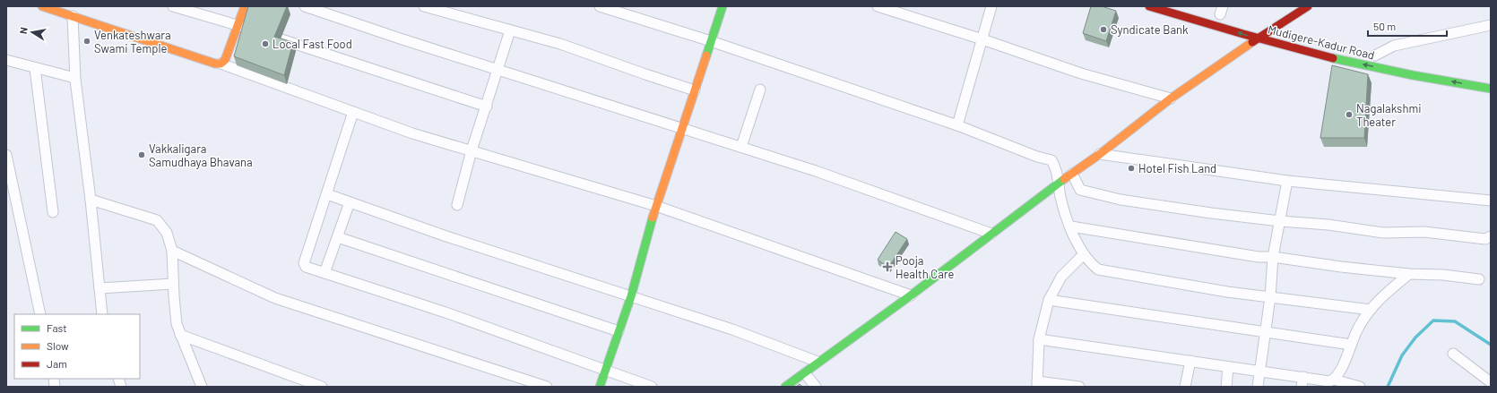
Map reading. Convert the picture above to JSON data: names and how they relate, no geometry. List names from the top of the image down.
{
  "streets": {
    "main road": ["Mudigere-Kadur Road"]
  },
  "one_way": ["Mudigere-Kadur Road"],
  "places": {
    "other": [
      "Syndicate Bank",
      "Venkateshwara Swami Temple",
      "Local Fast Food",
      "Nagalakshmi Theater",
      "Vakkaligara Samudhaya Bhavana",
      "Hotel Fish Land"
    ],
    "health": ["Pooja Health Care"]
  },
  "legend": ["Fast", "Slow", "Jam"],
  "scale_bar": "50 m",
  "north": "left"
}
